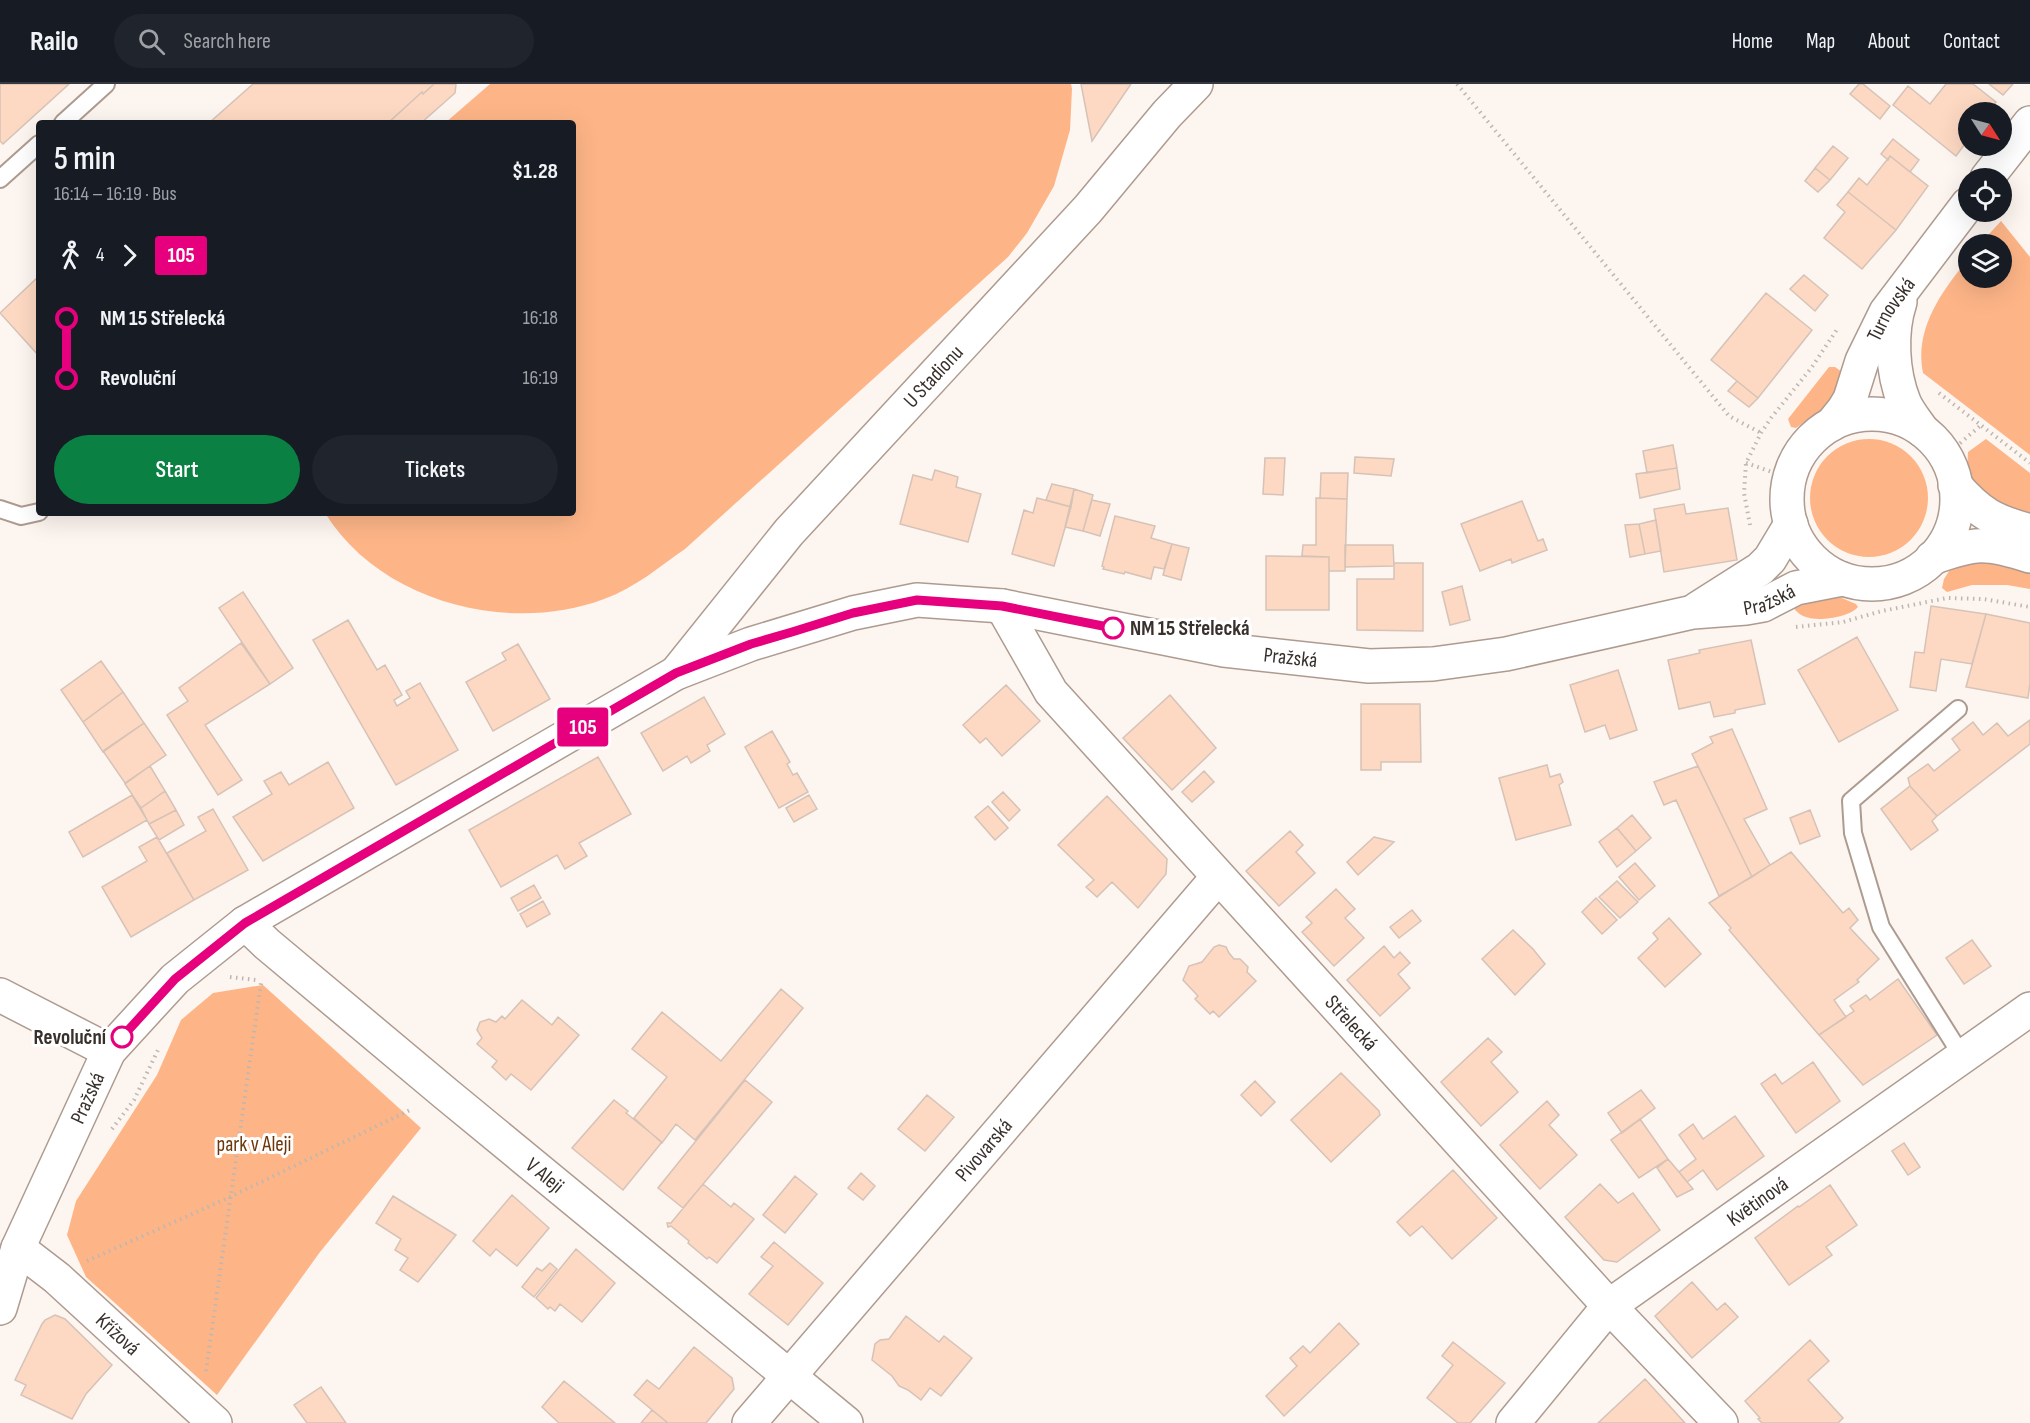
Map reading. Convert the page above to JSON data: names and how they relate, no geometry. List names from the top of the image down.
{
  "streets": {
    "street": [
      "Turnovská",
      "U Stadionu",
      "Pražská",
      "Střelecká",
      "Pivovarská",
      "V Aleji",
      "Květinová",
      "Křížová"
    ]
  },
  "crossings": [
    ["Turnovská", "Pražská"],
    ["U Stadionu", "Pražská"],
    ["Pražská", "Střelecká"],
    ["Pražská", "V Aleji"],
    ["Pražská", "Křížová"],
    ["Střelecká", "Pivovarská"],
    ["Střelecká", "Květinová"],
    ["Pivovarská", "V Aleji"]
  ],
  "parks": ["park v Aleji"],
  "places": ["NM 15 Střelecká", "Revoluční"],
  "lines": ["bus line 105"],
  "north": "bottom right",
  "page": {
    "header": "Railo",
    "search": "Search here",
    "nav": [
      "Home",
      "Map",
      "About",
      "Contact"
    ],
    "on_map": "105",
    "heading": ["5 min", "16:14 – 16:19 · Bus", "$1.28"],
    "legs": ["4", "105"],
    "list": [
      {
        "name": "NM 15 Střelecká",
        "value": "16:18"
      },
      {
        "name": "Revoluční",
        "value": "16:19"
      }
    ],
    "buttons": ["Start", "Tickets"]
  }
}
